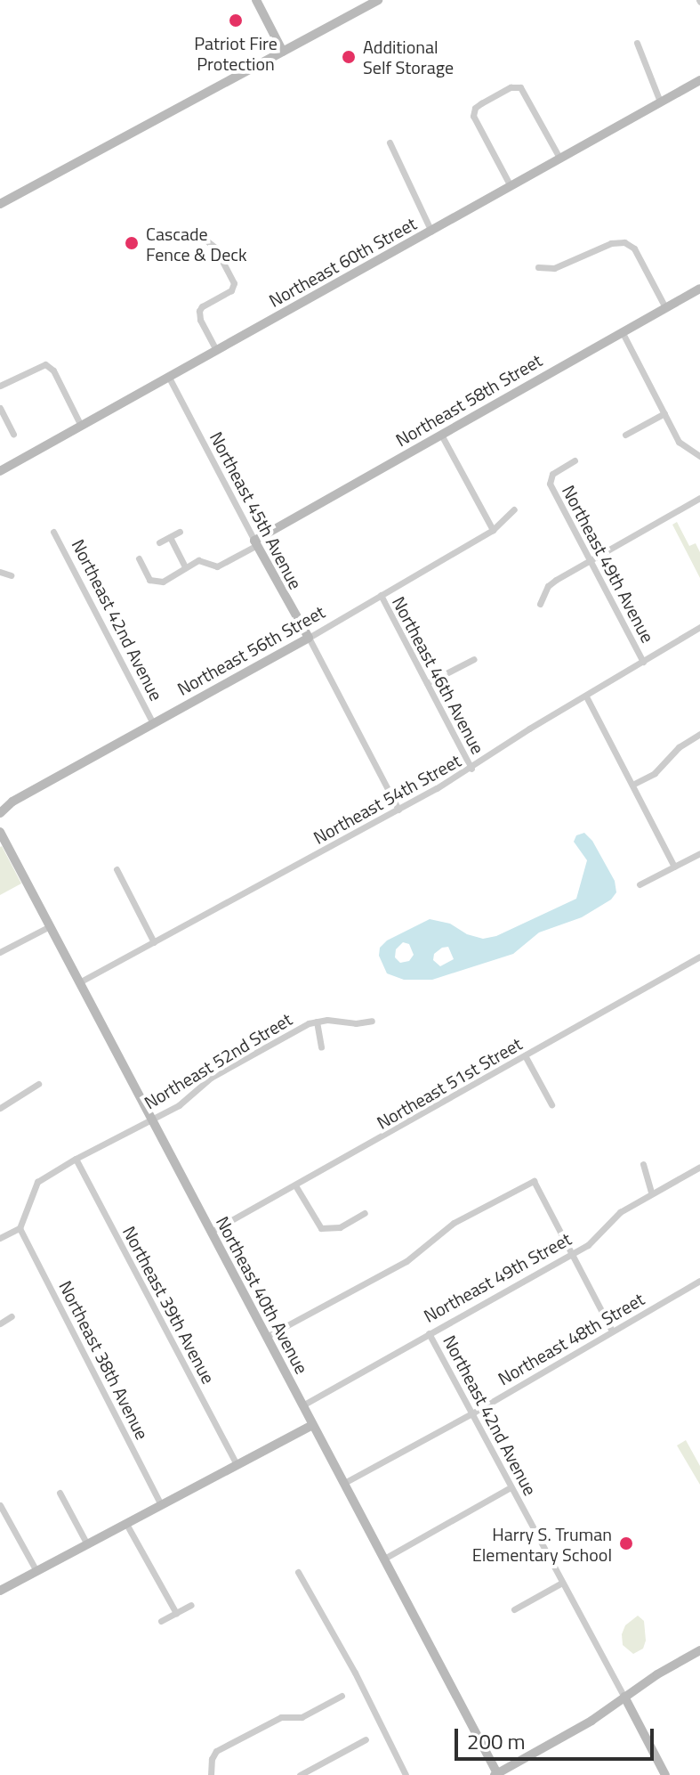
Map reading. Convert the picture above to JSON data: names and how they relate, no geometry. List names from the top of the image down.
{
  "streets": {
    "street": [
      "Northeast 60th Street",
      "Northeast 58th Street",
      "Northeast 45th Avenue",
      "Northeast 49th Avenue",
      "Northeast 42nd Avenue",
      "Northeast 56th Street",
      "Northeast 46th Avenue",
      "Northeast 54th Street",
      "Northeast 52nd Street",
      "Northeast 51st Street",
      "Northeast 49th Street",
      "Northeast 40th Avenue",
      "Northeast 39th Avenue",
      "Northeast 48th Street",
      "Northeast 38th Avenue"
    ]
  },
  "crossings": [
    ["Northeast 60th Street", "Northeast 45th Avenue"],
    ["Northeast 58th Street", "Northeast 45th Avenue"],
    ["Northeast 45th Avenue", "Northeast 56th Street"],
    ["Northeast 45th Avenue", "Northeast 54th Street"],
    ["Northeast 49th Avenue", "Northeast 54th Street"],
    ["Northeast 42nd Avenue", "Northeast 56th Street"],
    ["Northeast 42nd Avenue", "Northeast 49th Street"],
    ["Northeast 42nd Avenue", "Northeast 48th Street"],
    ["Northeast 56th Street", "Northeast 46th Avenue"],
    ["Northeast 46th Avenue", "Northeast 54th Street"],
    ["Northeast 54th Street", "Northeast 40th Avenue"],
    ["Northeast 52nd Street", "Northeast 40th Avenue"],
    ["Northeast 52nd Street", "Northeast 39th Avenue"],
    ["Northeast 52nd Street", "Northeast 38th Avenue"],
    ["Northeast 51st Street", "Northeast 40th Avenue"],
    ["Northeast 49th Street", "Northeast 40th Avenue"],
    ["Northeast 40th Avenue", "Northeast 48th Street"]
  ],
  "places": [
    "Patriot Fire Protection",
    "Additional Self Storage",
    "Cascade Fence & Deck",
    "Harry S. Truman Elementary School"
  ],
  "scale_bar": "200 m"
}
